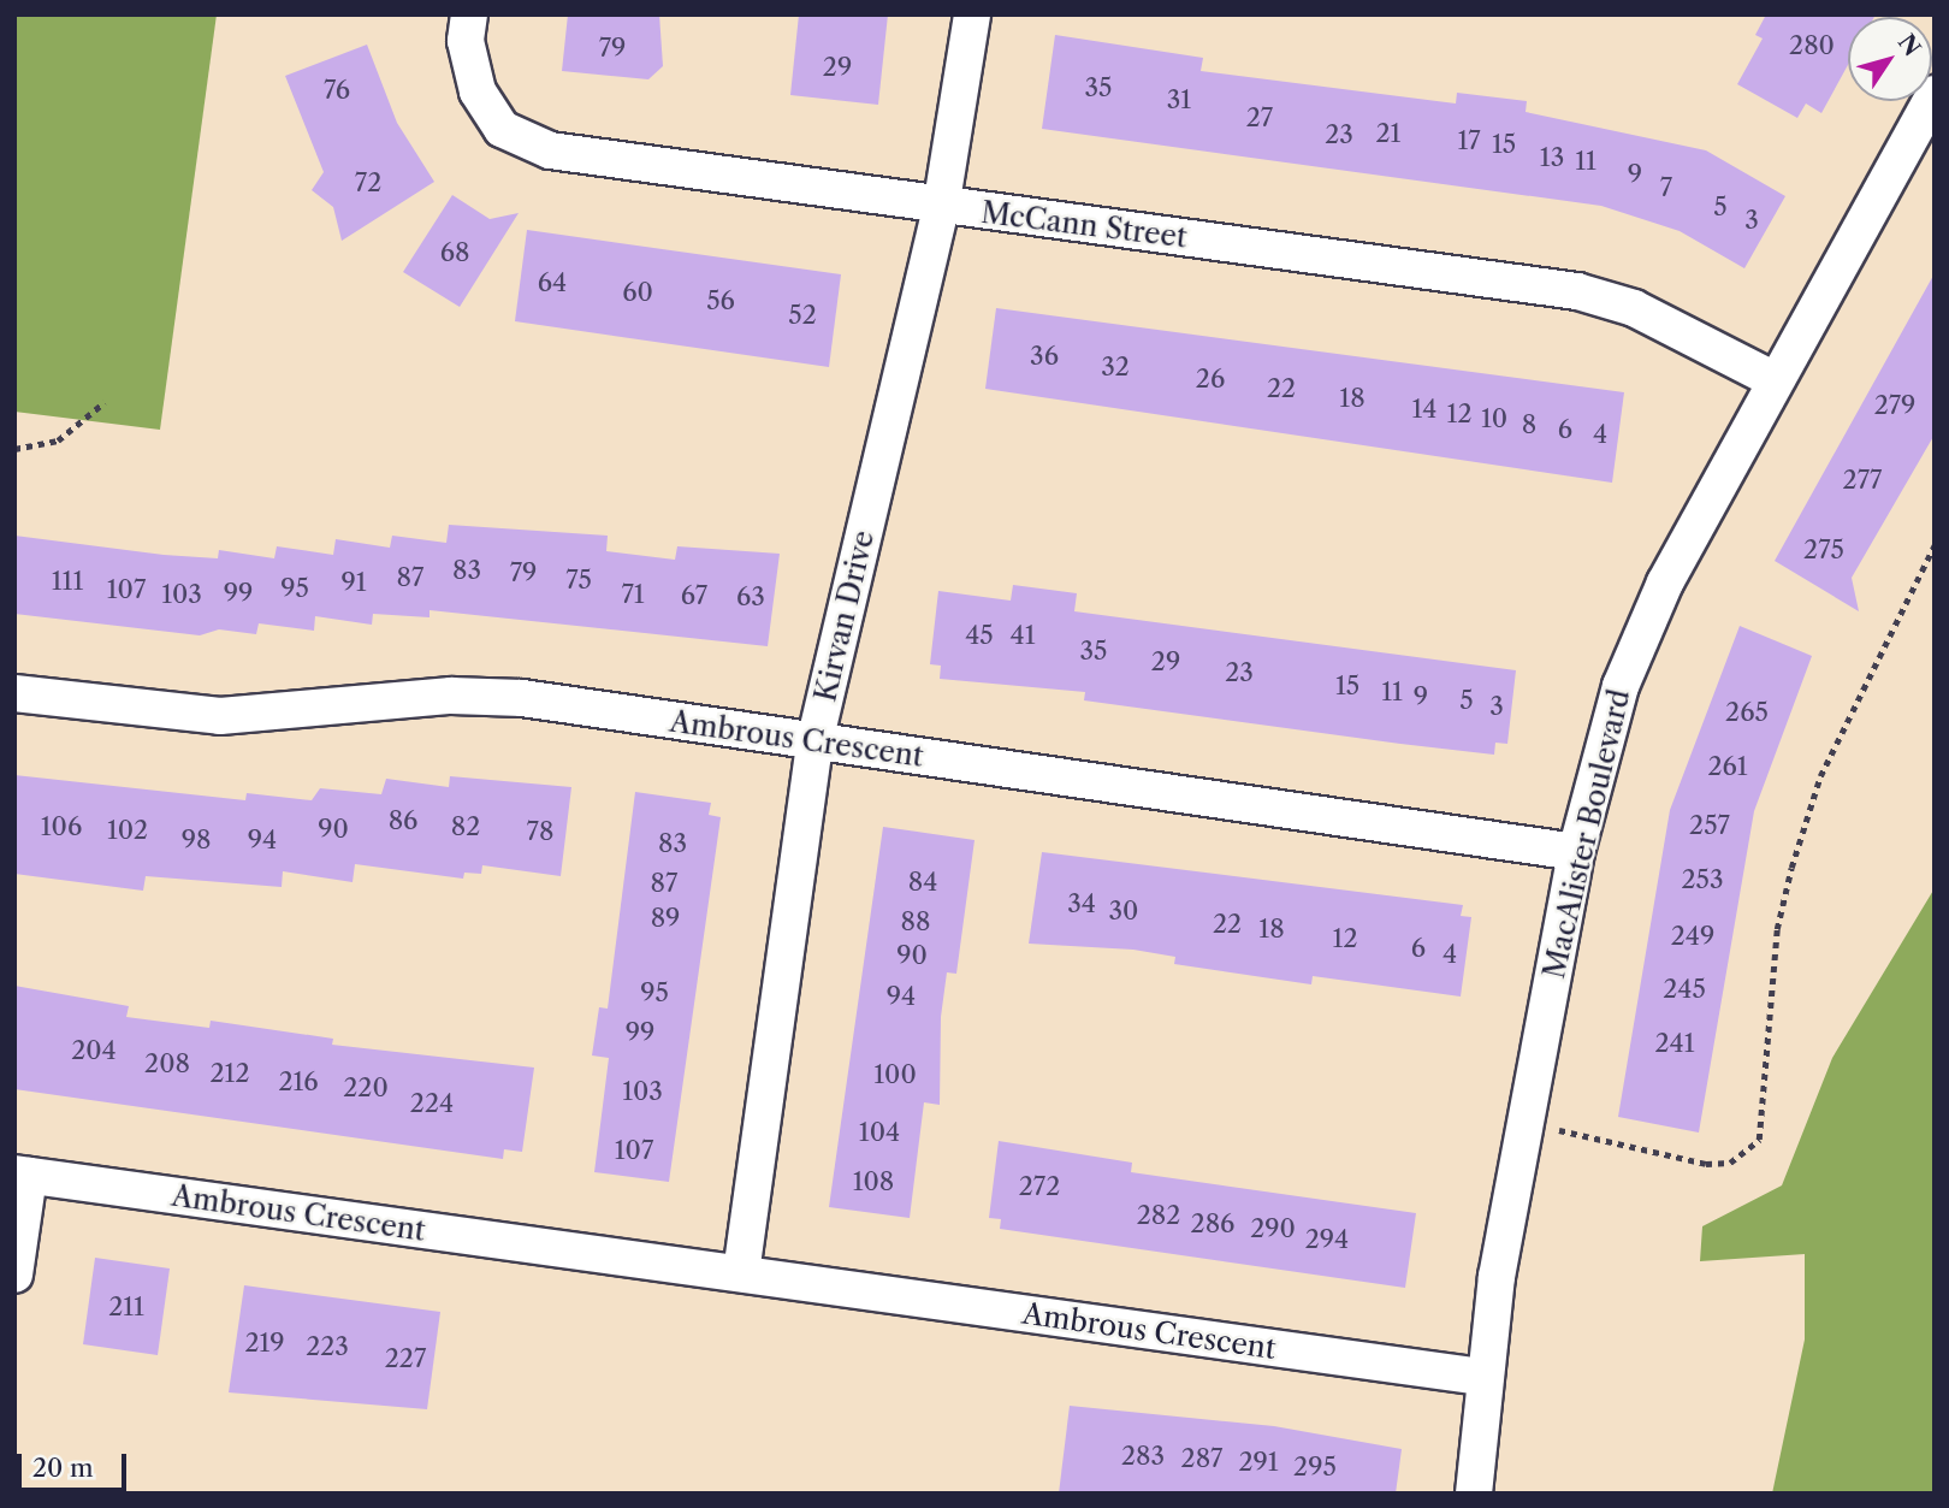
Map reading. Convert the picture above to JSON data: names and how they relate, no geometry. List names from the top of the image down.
{
  "streets": {
    "street": [
      "McCann Street",
      "Kirvan Drive",
      "Ambrous Crescent",
      "MacAlister Boulevard"
    ]
  },
  "crossings": [
    ["McCann Street", "Kirvan Drive"],
    ["McCann Street", "MacAlister Boulevard"],
    ["Kirvan Drive", "Ambrous Crescent"],
    ["Ambrous Crescent", "MacAlister Boulevard"]
  ],
  "house_numbers": [
    "280",
    "79",
    "29",
    "35",
    "76",
    "31",
    "27",
    "21",
    "23",
    "17",
    "15",
    "13",
    "11",
    "9",
    "72",
    "7",
    "5",
    "3",
    "68",
    "64",
    "60",
    "56",
    "52",
    "36",
    "32",
    "26",
    "22",
    "18",
    "279",
    "14",
    "12",
    "10",
    "8",
    "6",
    "4",
    "277",
    "275",
    "83",
    "79",
    "87",
    "75",
    "111",
    "91",
    "95",
    "107",
    "99",
    "103",
    "71",
    "67",
    "63",
    "45",
    "41",
    "35",
    "29",
    "23",
    "15",
    "11",
    "9",
    "5",
    "3",
    "265",
    "261",
    "86",
    "257",
    "106",
    "82",
    "90",
    "102",
    "78",
    "98",
    "94",
    "83",
    "253",
    "84",
    "87",
    "34",
    "30",
    "89",
    "88",
    "22",
    "18",
    "249",
    "12",
    "6",
    "4",
    "90",
    "245",
    "95",
    "94",
    "99",
    "241",
    "204",
    "208",
    "212",
    "100",
    "216",
    "220",
    "103",
    "224",
    "104",
    "107",
    "108",
    "272",
    "282",
    "286",
    "290",
    "294",
    "211",
    "219",
    "223",
    "227",
    "283",
    "287",
    "291",
    "295"
  ],
  "scale_bar": "20 m",
  "north": "top right"
}
